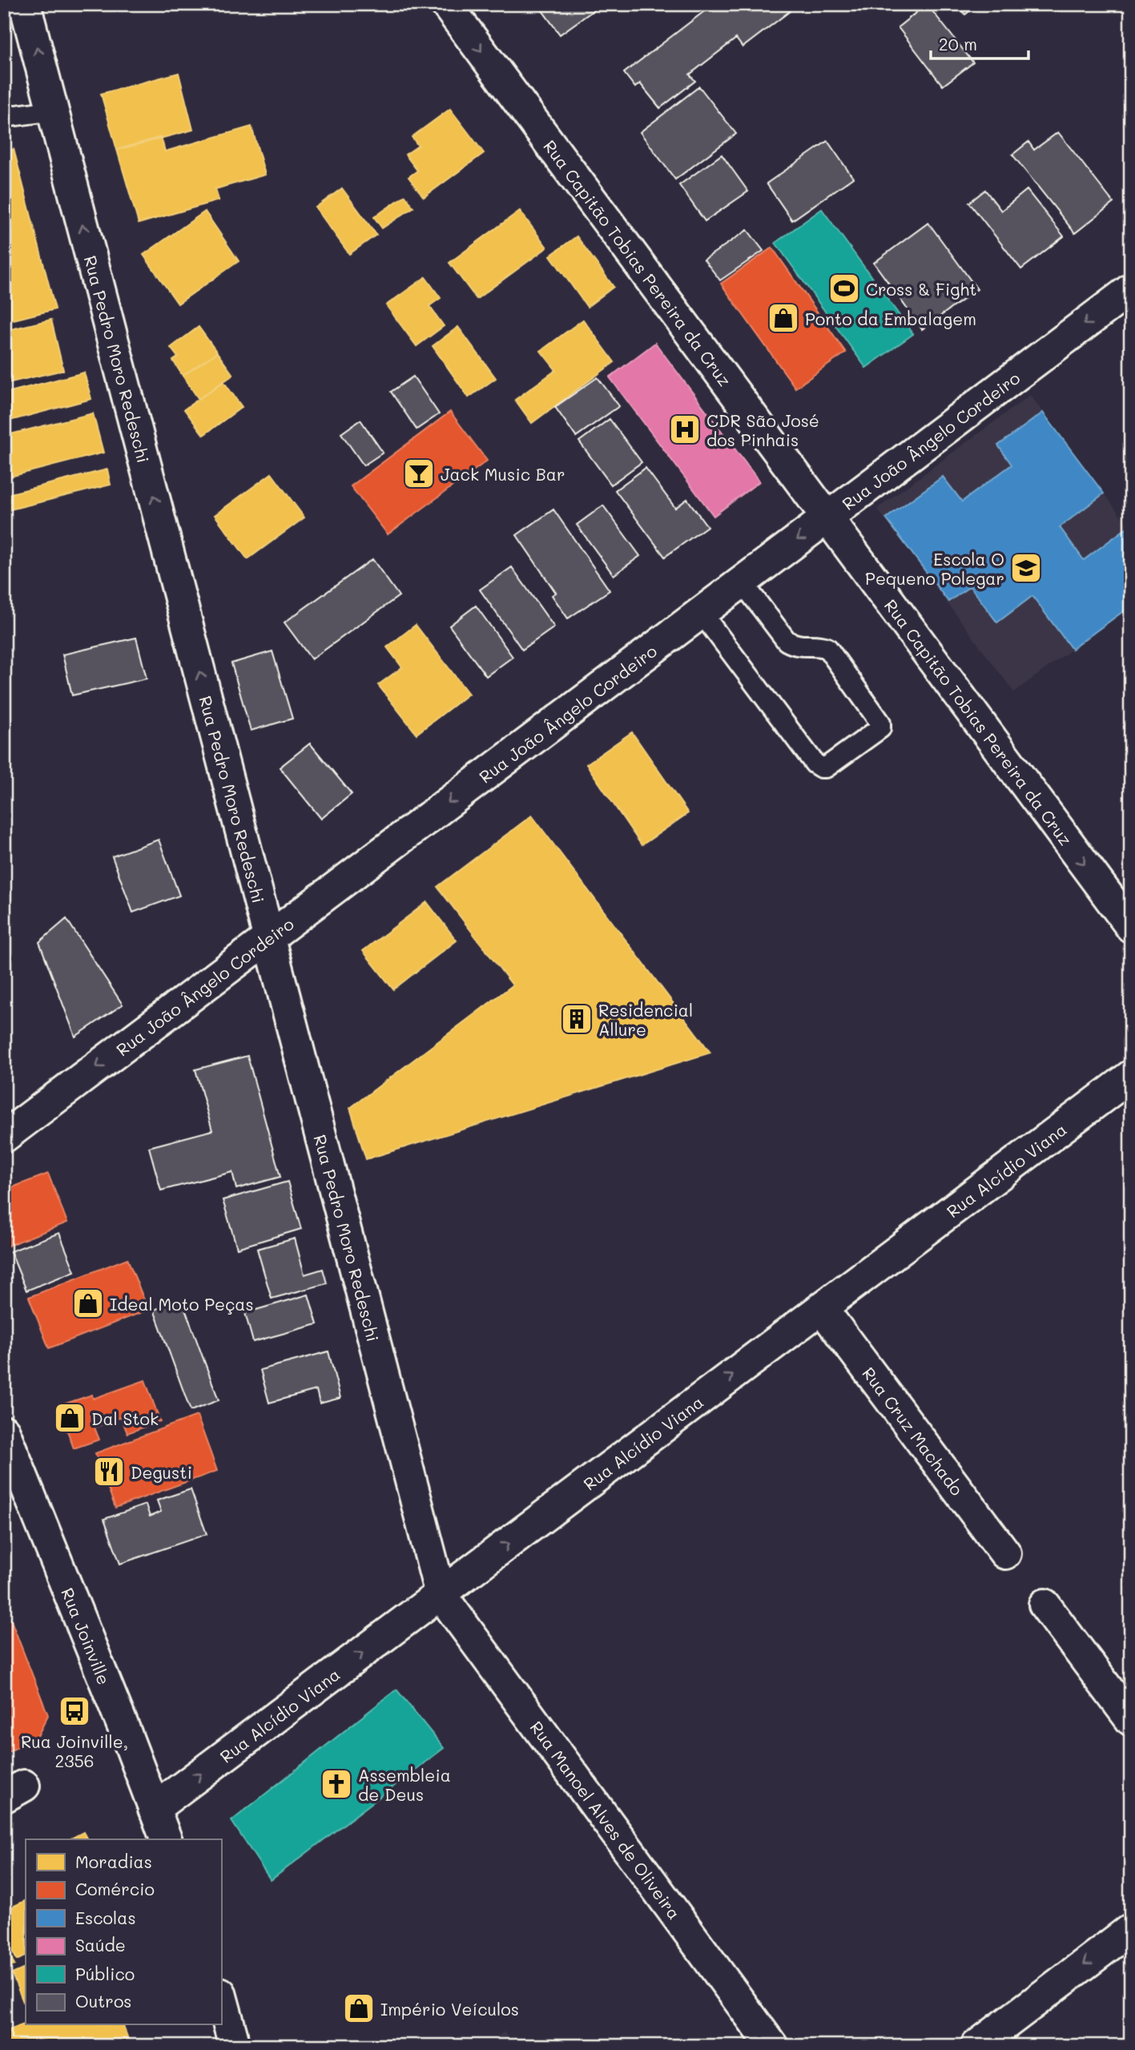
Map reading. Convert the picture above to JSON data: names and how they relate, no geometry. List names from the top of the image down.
{
  "streets": {
    "street": [
      "Rua Capitão Tobias Pereira da Cruz",
      "Rua Pedro Moro Redeschi",
      "Rua João Ângelo Cordeiro",
      "Rua Alcídio Viana",
      "Rua Cruz Machado",
      "Rua Joinville",
      "Rua Manoel Alves de Oliveira"
    ]
  },
  "crossings": [
    ["Rua Capitão Tobias Pereira da Cruz", "Rua João Ângelo Cordeiro"],
    ["Rua Pedro Moro Redeschi", "Rua João Ângelo Cordeiro"],
    ["Rua Pedro Moro Redeschi", "Rua Alcídio Viana"],
    ["Rua Pedro Moro Redeschi", "Rua Manoel Alves de Oliveira"],
    ["Rua Alcídio Viana", "Rua Cruz Machado"],
    ["Rua Alcídio Viana", "Rua Joinville"],
    ["Rua Alcídio Viana", "Rua Manoel Alves de Oliveira"]
  ],
  "one_way": [
    "Rua Capitão Tobias Pereira da Cruz",
    "Rua Pedro Moro Redeschi",
    "Rua João Ângelo Cordeiro",
    "Rua Alcídio Viana"
  ],
  "places": {
    "sports": ["Cross & Fight"],
    "shop": [
      "Ponto da Embalagem",
      "Ideal Moto Peças",
      "Dal Stok",
      "Império Veículos"
    ],
    "hospital": ["CDR São José dos Pinhais"],
    "bar": ["Jack Music Bar"],
    "school or university": ["Escola O Pequeno Polegar"],
    "building": ["Residencial Allure"],
    "restaurant": ["Degusti"],
    "bus stop": ["Rua Joinville, 2356"],
    "church": ["Assembleia de Deus"]
  },
  "legend": [
    "Moradias",
    "Comércio",
    "Escolas",
    "Saúde",
    "Público",
    "Outros"
  ],
  "scale_bar": "20 m"
}
